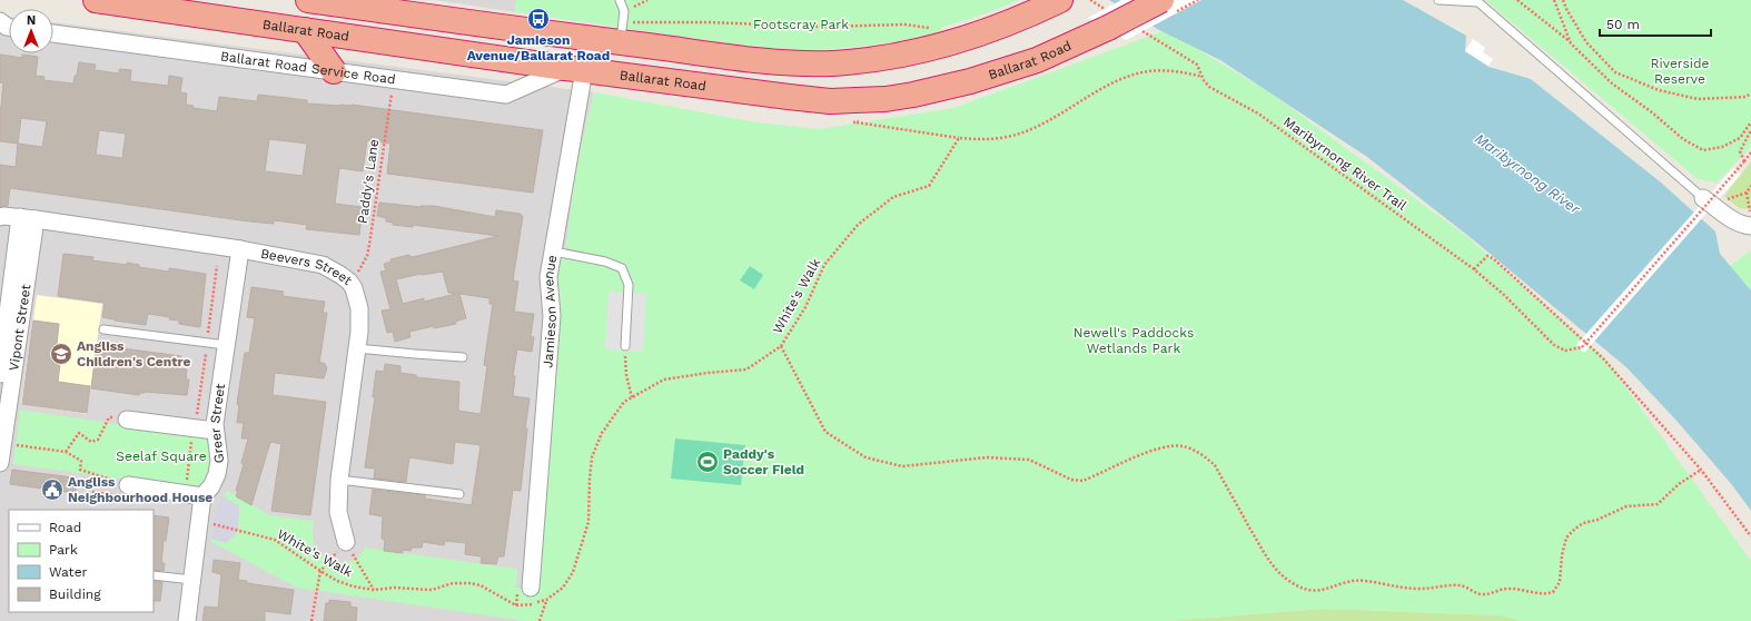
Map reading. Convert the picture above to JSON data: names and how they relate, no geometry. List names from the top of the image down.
{
  "streets": {
    "highway": ["Ballarat Road"],
    "street": [
      "Ballarat Road Service Road",
      "Beevers Street",
      "Jamieson Avenue",
      "Vipont Street",
      "Greer Street"
    ],
    "path": ["Maribyrnong River Trail", "Paddy's Lane", "White's Walk"]
  },
  "crossings": [
    ["Ballarat Road", "Ballarat Road Service Road"],
    ["Ballarat Road", "Jamieson Avenue"],
    ["Ballarat Road Service Road", "Paddy's Lane"],
    ["Ballarat Road Service Road", "Jamieson Avenue"],
    ["Paddy's Lane", "Beevers Street"],
    ["Beevers Street", "Vipont Street"],
    ["Beevers Street", "Greer Street"],
    ["White's Walk", "Greer Street"]
  ],
  "water": ["Maribyrnong River"],
  "parks": [
    "Footscray Park",
    "Riverside Reserve",
    "Newell's Paddocks Wetlands Park",
    "Seelaf Square"
  ],
  "places": {
    "bus stop": ["Jamieson Avenue/Ballarat Road"],
    "school or university": ["Angliss Children's Centre"],
    "sports": ["Paddy's Soccer Field"],
    "public building": ["Angliss Neighbourhood House"]
  },
  "legend": [
    "Road",
    "Park",
    "Water",
    "Building"
  ],
  "scale_bar": "50 m",
  "north": "top"
}
